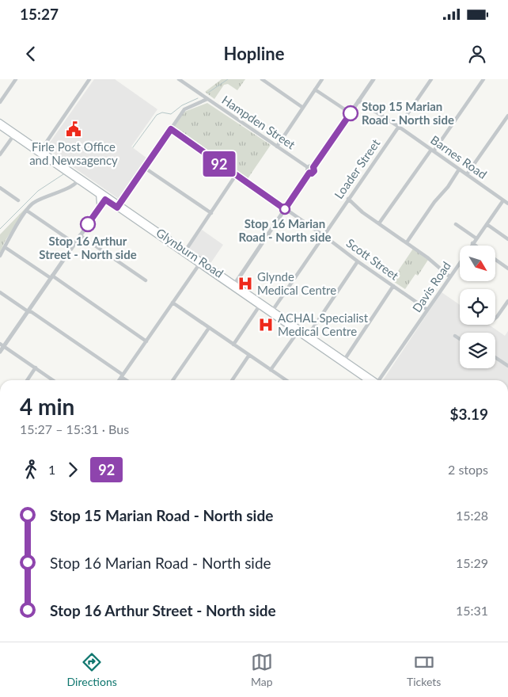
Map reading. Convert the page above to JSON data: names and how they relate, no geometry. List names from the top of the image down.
{
  "streets": {
    "main road": ["Glynburn Road"],
    "street": [
      "Hampden Street",
      "Barnes Road",
      "Loader Street",
      "Scott Street",
      "Davis Road"
    ]
  },
  "crossings": [
    ["Barnes Road", "Loader Street"],
    ["Barnes Road", "Davis Road"],
    ["Loader Street", "Glynburn Road"],
    ["Loader Street", "Scott Street"],
    ["Scott Street", "Davis Road"]
  ],
  "places": {
    "other": ["Stop 15 Marian Road - North side", "Stop 16 Marian Road - North side", "Stop 16 Arthur Street - North side"],
    "public building": ["Firle Post Office and Newsagency"],
    "hospital": ["Glynde Medical Centre", "ACHAL Specialist Medical Centre"]
  },
  "lines": ["bus line 92"],
  "north": "bottom right",
  "page": {
    "status": "15:27",
    "header": "Hopline",
    "on_map": "92",
    "heading": ["4 min", "15:27 – 15:31 · Bus", "$3.19"],
    "legs": ["1", "92", "2 stops"],
    "list": [
      {
        "name": "Stop 15 Marian Road - North side",
        "value": "15:28"
      },
      {
        "name": "Stop 16 Marian Road - North side",
        "value": "15:29"
      },
      {
        "name": "Stop 16 Arthur Street - North side",
        "value": "15:31"
      }
    ],
    "tabs": ["Directions", "Map", "Tickets"]
  }
}
